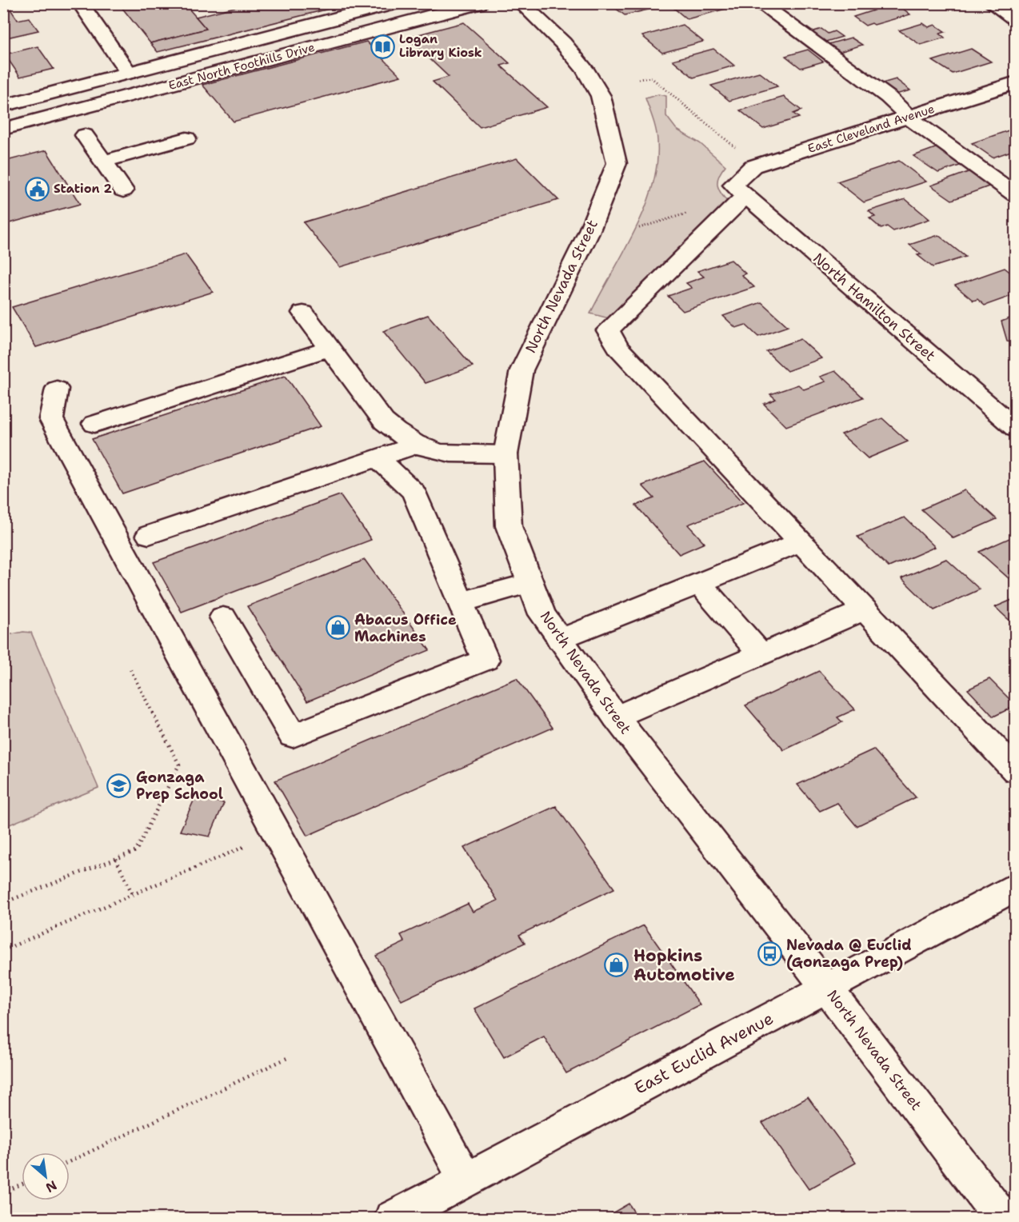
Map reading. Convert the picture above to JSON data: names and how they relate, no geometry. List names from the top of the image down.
{
  "streets": {
    "main road": [
      "East North Foothills Drive",
      "East Cleveland Avenue",
      "North Nevada Street",
      "North Hamilton Street",
      "East Euclid Avenue"
    ]
  },
  "crossings": [
    ["East Cleveland Avenue", "North Hamilton Street"],
    ["North Nevada Street", "East Euclid Avenue"]
  ],
  "places": {
    "library": ["Logan Library Kiosk"],
    "public building": ["Station 2"],
    "shop": ["Abacus Office Machines", "Hopkins Automotive"],
    "school or university": ["Gonzaga Prep School"],
    "bus stop": ["Nevada @ Euclid (Gonzaga Prep)"]
  },
  "north": "bottom right"
}
